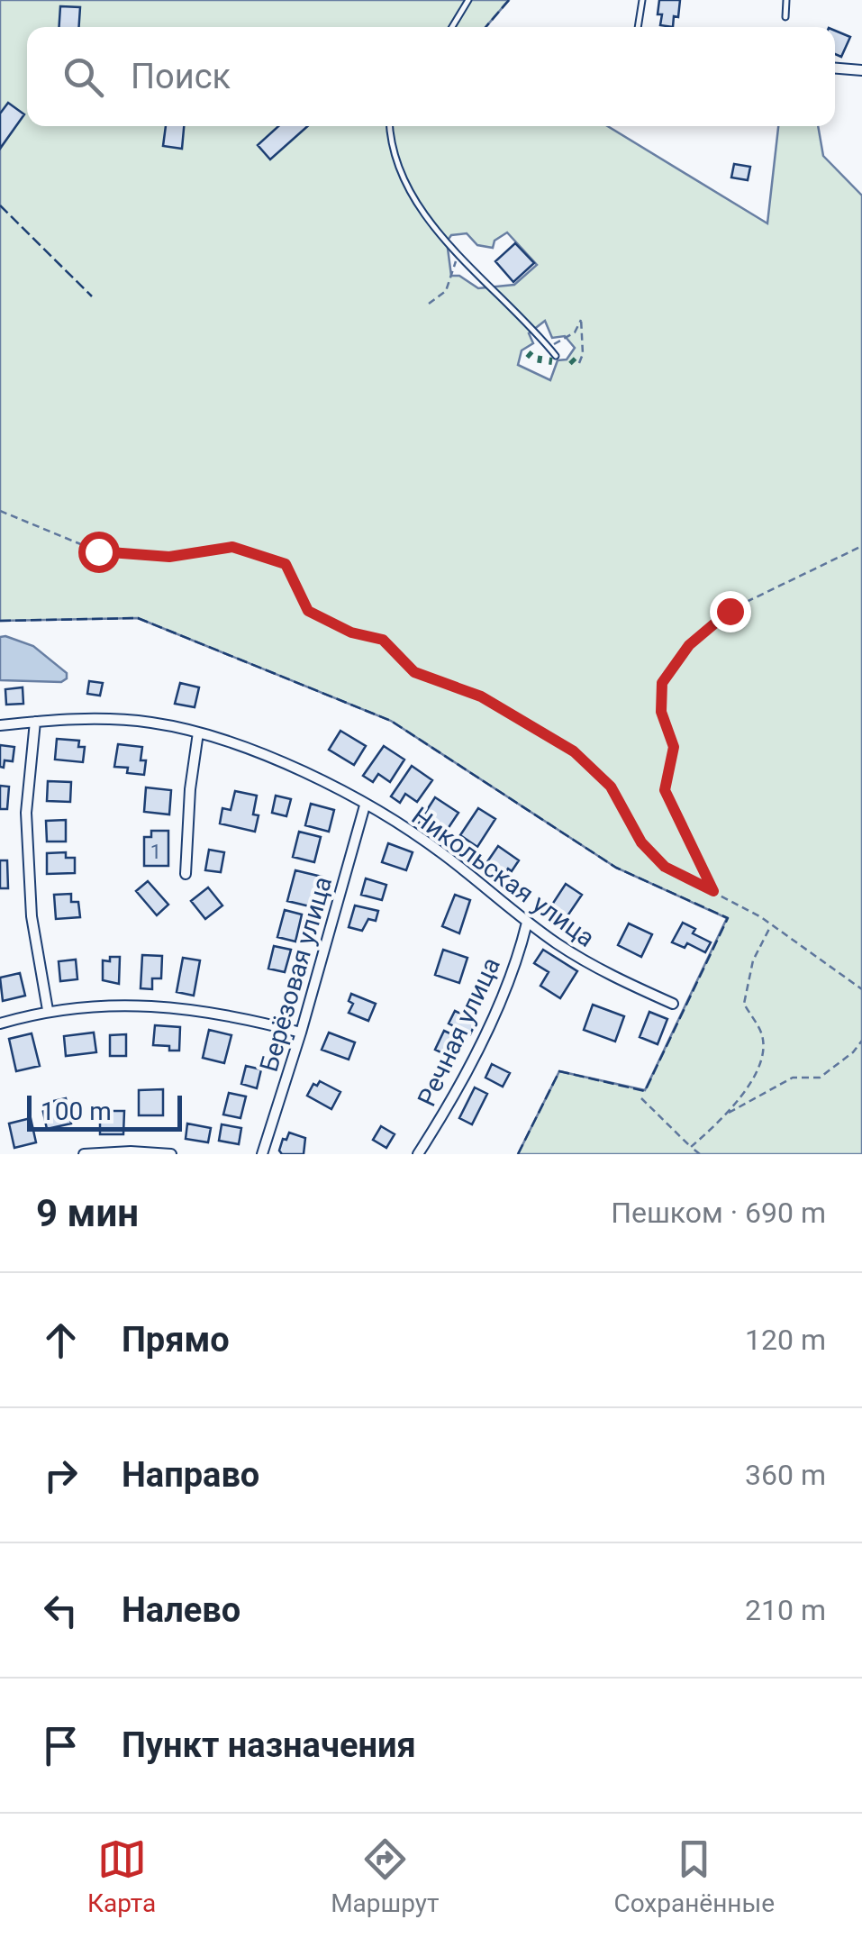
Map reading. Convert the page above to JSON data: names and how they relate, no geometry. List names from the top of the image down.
{
  "streets": {
    "street": ["Никольская улица", "Берёзовая улица", "Речная улица"]
  },
  "crossings": [
    ["Никольская улица", "Берёзовая улица"],
    ["Никольская улица", "Речная улица"]
  ],
  "house_numbers": ["1"],
  "scale_bar": "100 m",
  "page": {
    "search": "Поиск",
    "scale": "100 m",
    "heading": ["9 мин", "Пешком · 690 m"],
    "list": [
      ["Прямо", "120 m"],
      ["Направо", "360 m"],
      ["Налево", "210 m"],
      "Пункт назначения"
    ],
    "nav": ["Карта", "Маршрут", "Сохранённые"]
  }
}
